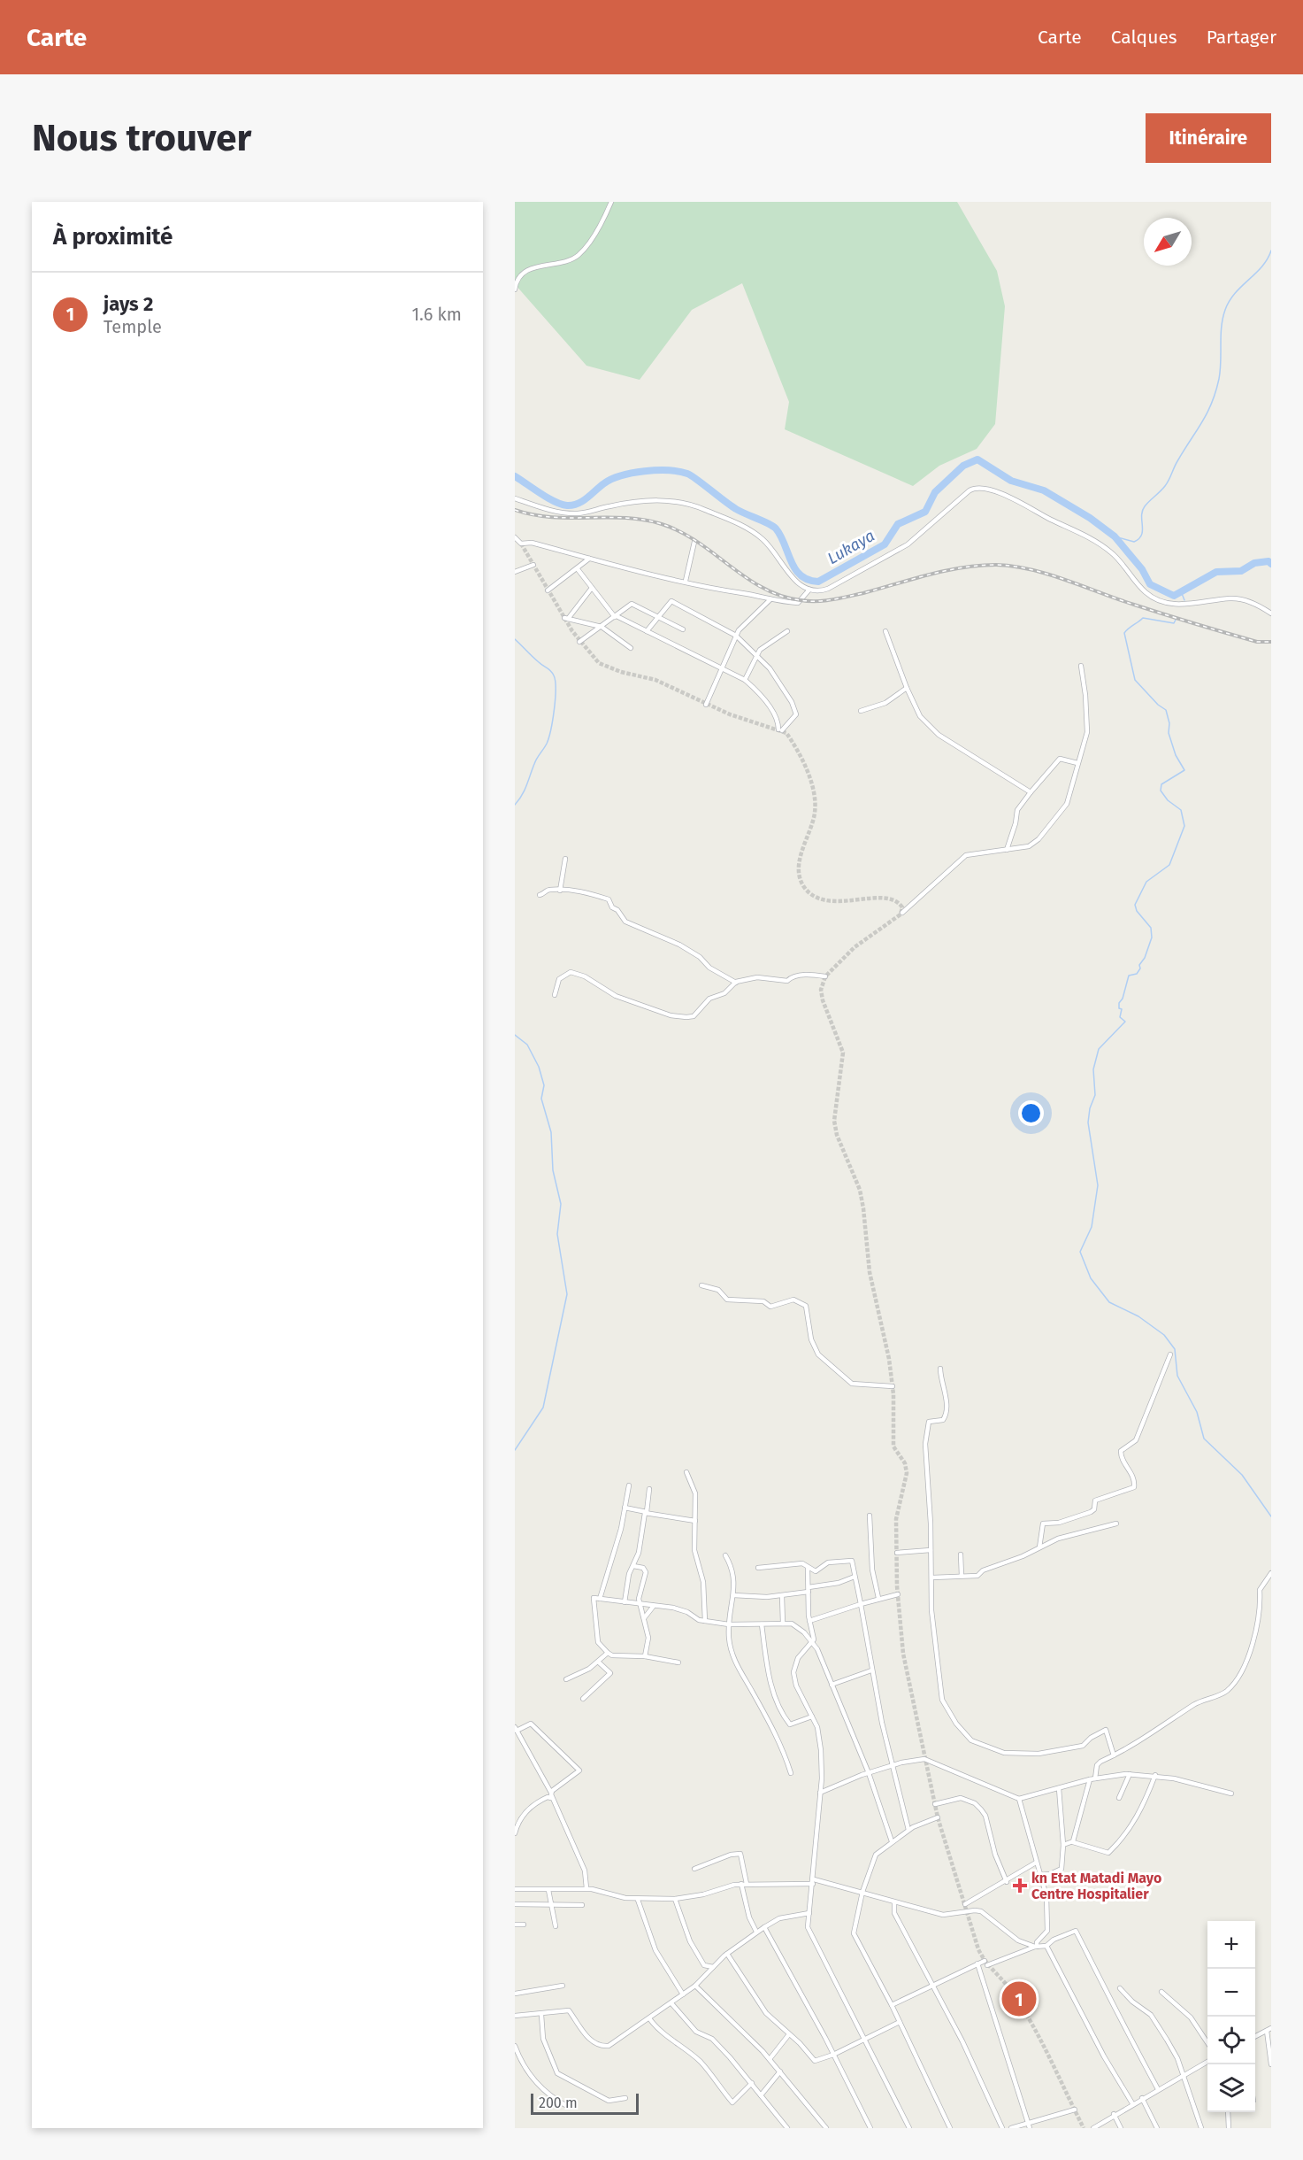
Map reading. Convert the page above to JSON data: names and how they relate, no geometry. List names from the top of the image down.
{
  "water": ["Lukaya"],
  "places": {
    "health": ["kn Etat Matadi Mayo Centre Hospitalier"]
  },
  "scale_bar": "200 m",
  "north": "bottom left",
  "page": {
    "header": "Carte",
    "nav": ["Carte", "Calques", "Partager"],
    "buttons": "Itinéraire",
    "title": "Nous trouver",
    "heading": "À proximité",
    "list": [
      {
        "mark": "1",
        "name": "jays 2",
        "note": "Temple",
        "value": "1.6 km"
      }
    ],
    "map_buttons": ["+", "−"],
    "pins": "1",
    "scale": "200 m"
  }
}
